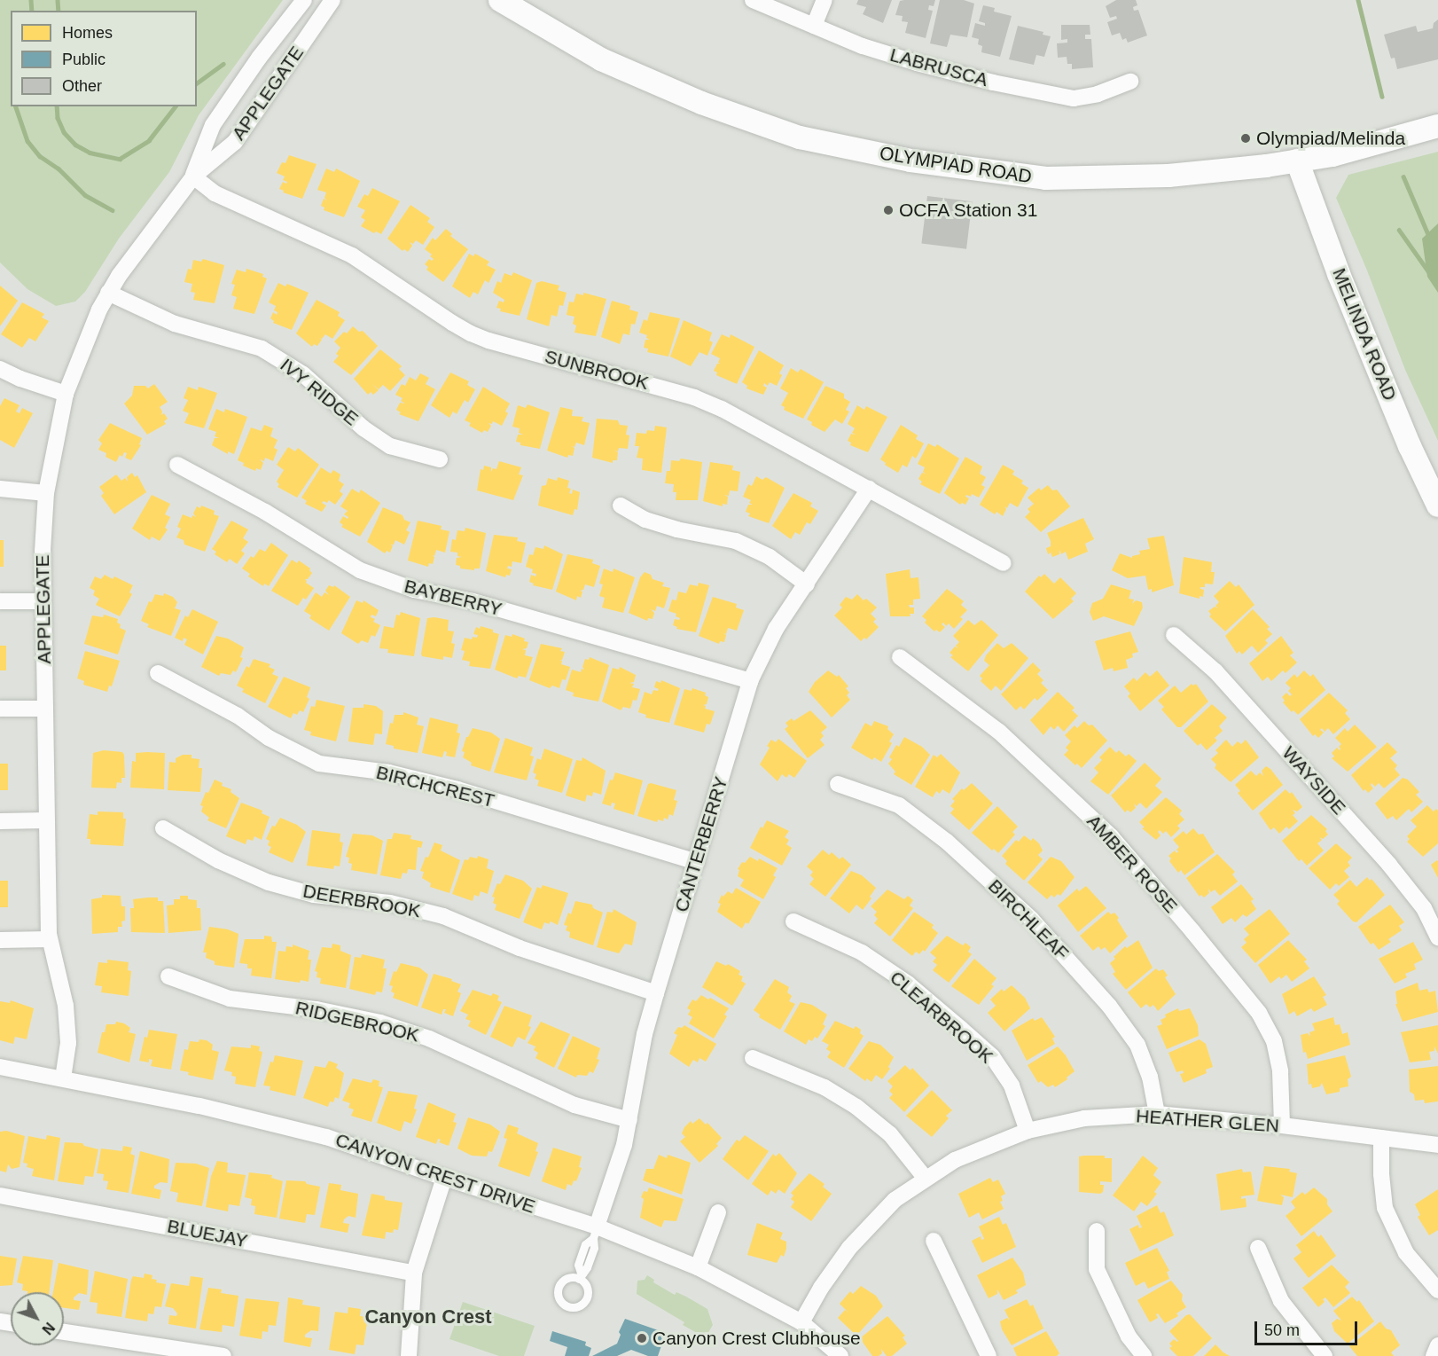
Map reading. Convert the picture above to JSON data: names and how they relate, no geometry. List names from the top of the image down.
{
  "streets": {
    "main road": ["OLYMPIAD ROAD", "MELINDA ROAD"],
    "street": [
      "LABRUSCA",
      "APPLEGATE",
      "SUNBROOK",
      "IVY RIDGE",
      "BAYBERRY",
      "WAYSIDE",
      "BIRCHCREST",
      "CANTERBERRY",
      "AMBER ROSE",
      "DEERBROOK",
      "BIRCHLEAF",
      "CLEARBROOK",
      "RIDGEBROOK",
      "HEATHER GLEN",
      "CANYON CREST DRIVE",
      "BLUEJAY"
    ]
  },
  "crossings": [
    ["APPLEGATE", "SUNBROOK"],
    ["APPLEGATE", "IVY RIDGE"],
    ["APPLEGATE", "CANYON CREST DRIVE"],
    ["OLYMPIAD ROAD", "MELINDA ROAD"],
    ["SUNBROOK", "CANTERBERRY"],
    ["BAYBERRY", "CANTERBERRY"],
    ["BIRCHCREST", "CANTERBERRY"],
    ["CANTERBERRY", "DEERBROOK"],
    ["CANTERBERRY", "RIDGEBROOK"],
    ["CANTERBERRY", "CANYON CREST DRIVE"],
    ["AMBER ROSE", "HEATHER GLEN"],
    ["BIRCHLEAF", "HEATHER GLEN"],
    ["CLEARBROOK", "HEATHER GLEN"],
    ["HEATHER GLEN", "CANYON CREST DRIVE"]
  ],
  "districts": ["Canyon Crest"],
  "places": ["Olympiad/Melinda", "OCFA Station 31", "Canyon Crest Clubhouse"],
  "legend": ["Homes", "Public", "Other"],
  "scale_bar": "50 m",
  "north": "bottom right"
}
